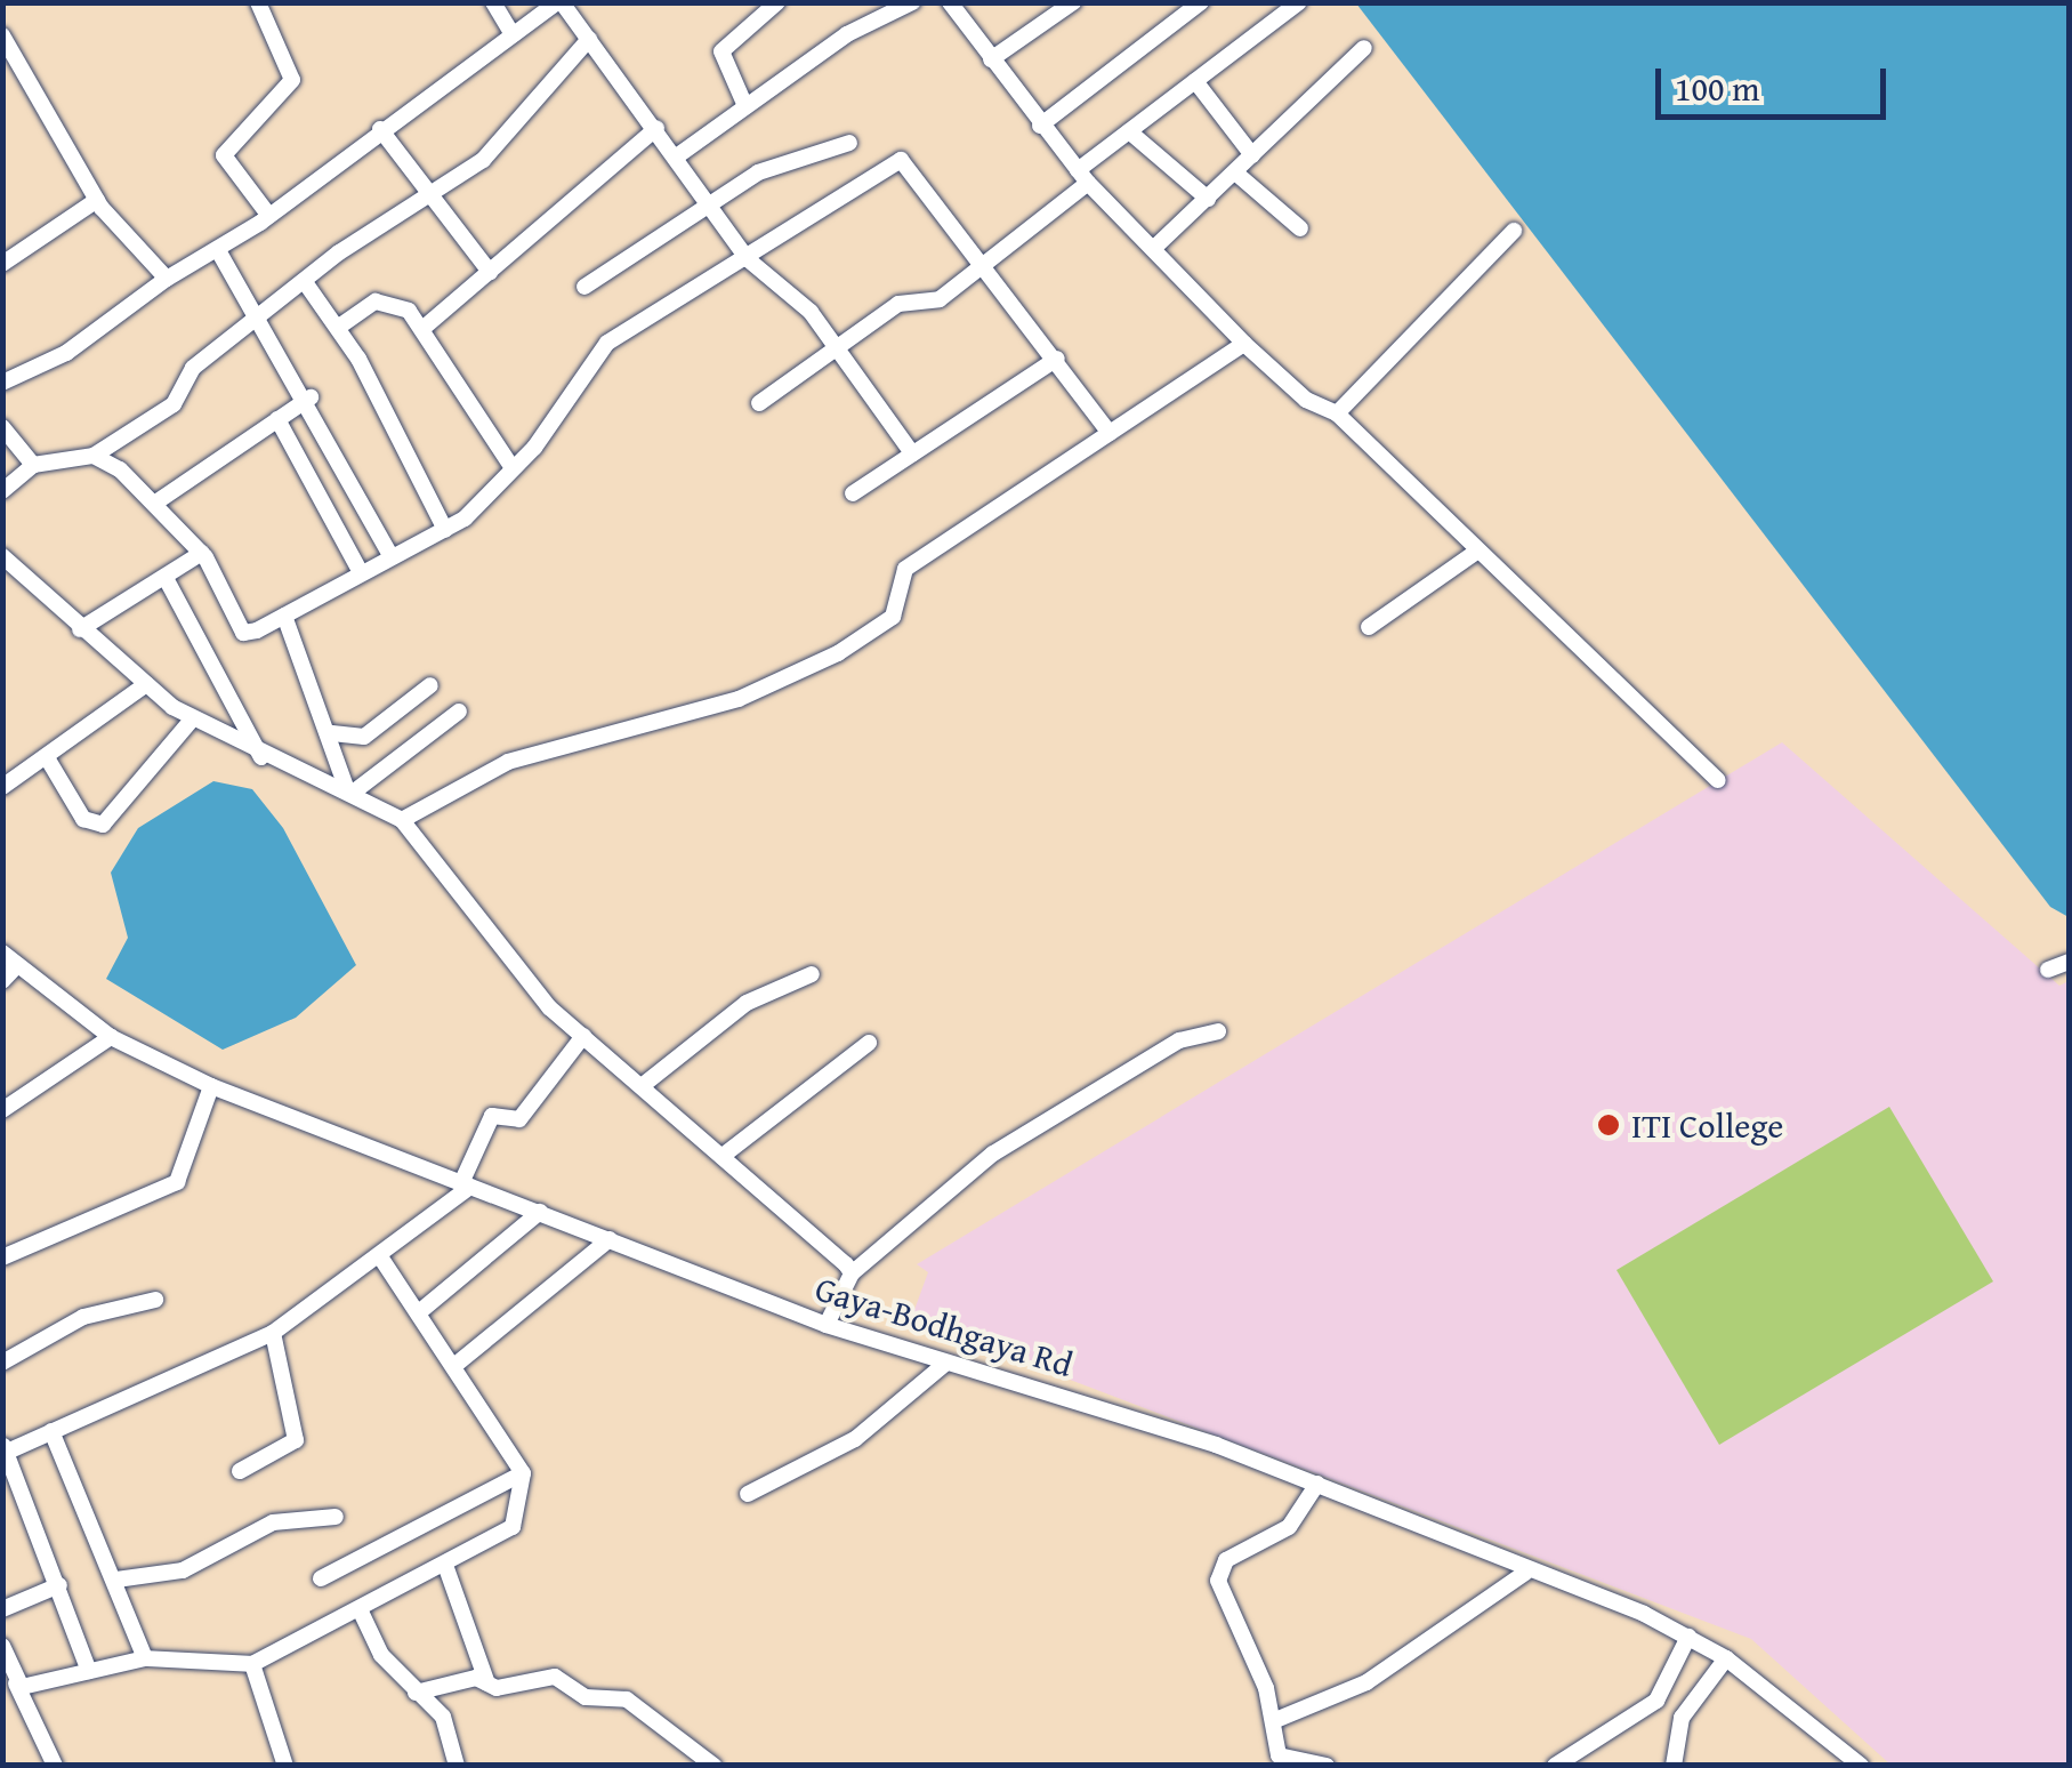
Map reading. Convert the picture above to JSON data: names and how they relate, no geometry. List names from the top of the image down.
{
  "streets": {
    "street": ["Gaya-Bodhgaya Rd"]
  },
  "places": ["ITI College"],
  "scale_bar": "100 m"
}
